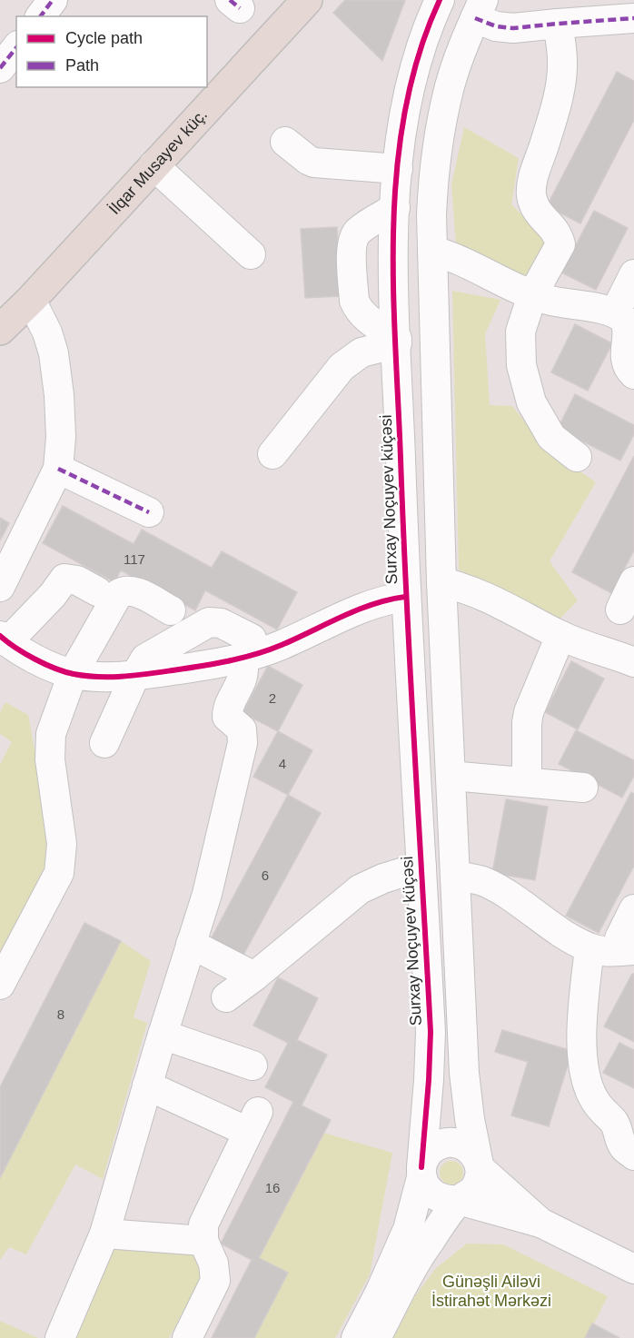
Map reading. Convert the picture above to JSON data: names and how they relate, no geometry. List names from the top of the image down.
{
  "streets": {
    "main road": ["İlqar Musayev küç."],
    "street": ["Surxay Noçuyev küçəsi"]
  },
  "parks": ["Günəşli Ailəvi İstirahət Mərkəzi"],
  "house_numbers": [
    "117",
    "2",
    "4",
    "6",
    "8",
    "16"
  ],
  "legend": ["Cycle path", "Path"]
}
